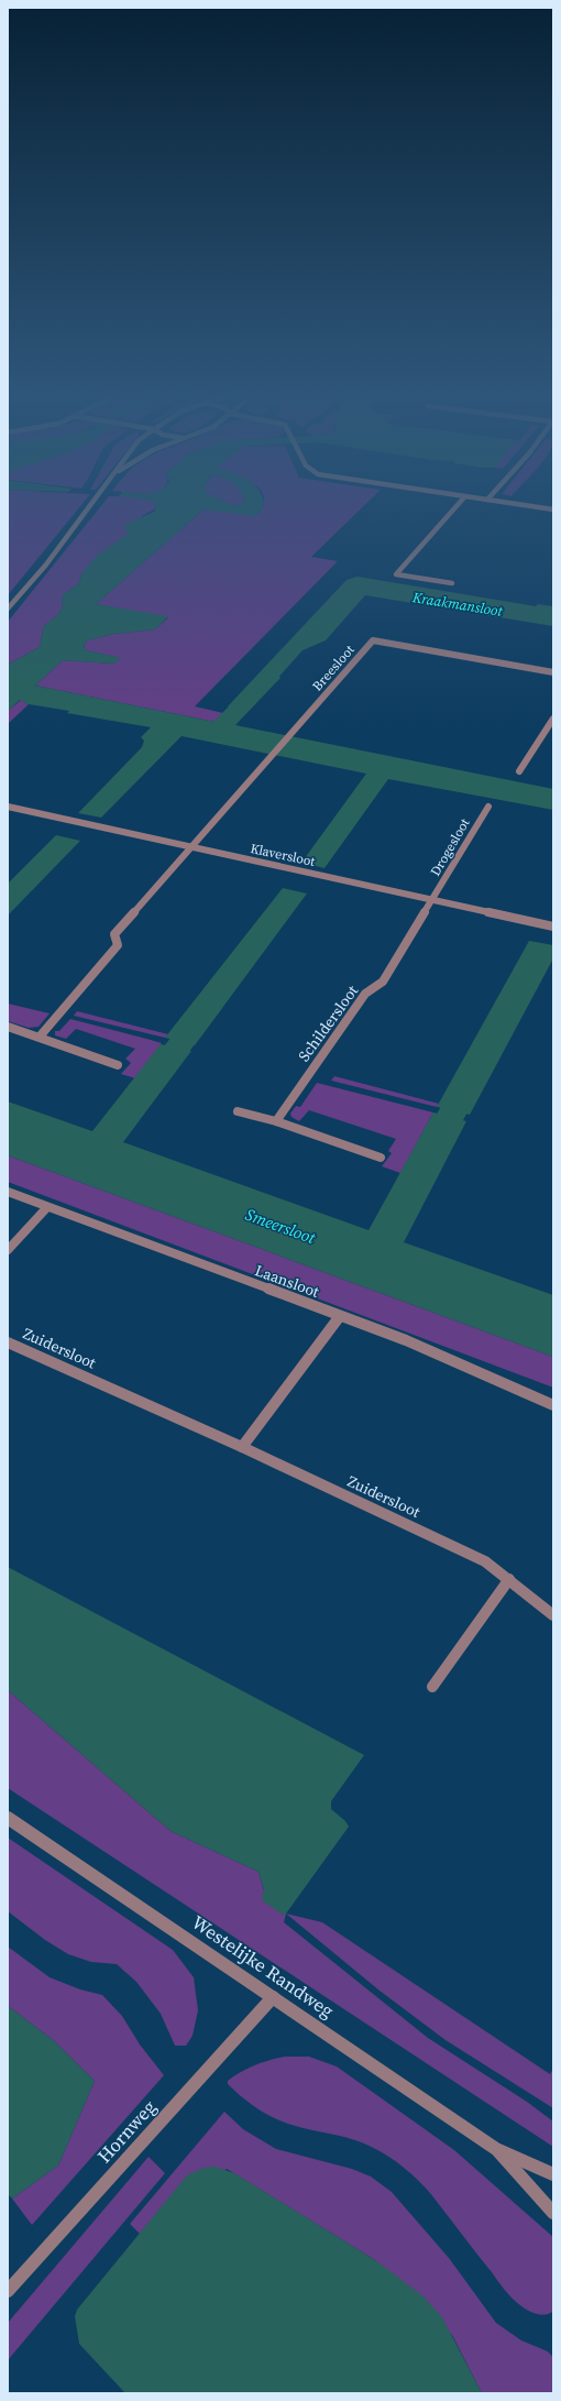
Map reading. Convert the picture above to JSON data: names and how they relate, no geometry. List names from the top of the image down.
{
  "streets": {
    "street": [
      "Breesloot",
      "Drogesloot",
      "Klaversloot",
      "Schildersloot",
      "Laansloot",
      "Zuidersloot",
      "Westelijke Randweg",
      "Hornweg"
    ]
  },
  "crossings": [
    ["Breesloot", "Klaversloot"],
    ["Drogesloot", "Klaversloot"],
    ["Drogesloot", "Schildersloot"],
    ["Klaversloot", "Schildersloot"],
    ["Westelijke Randweg", "Hornweg"]
  ],
  "water": ["Kraakmansloot", "Smeersloot"]
}
